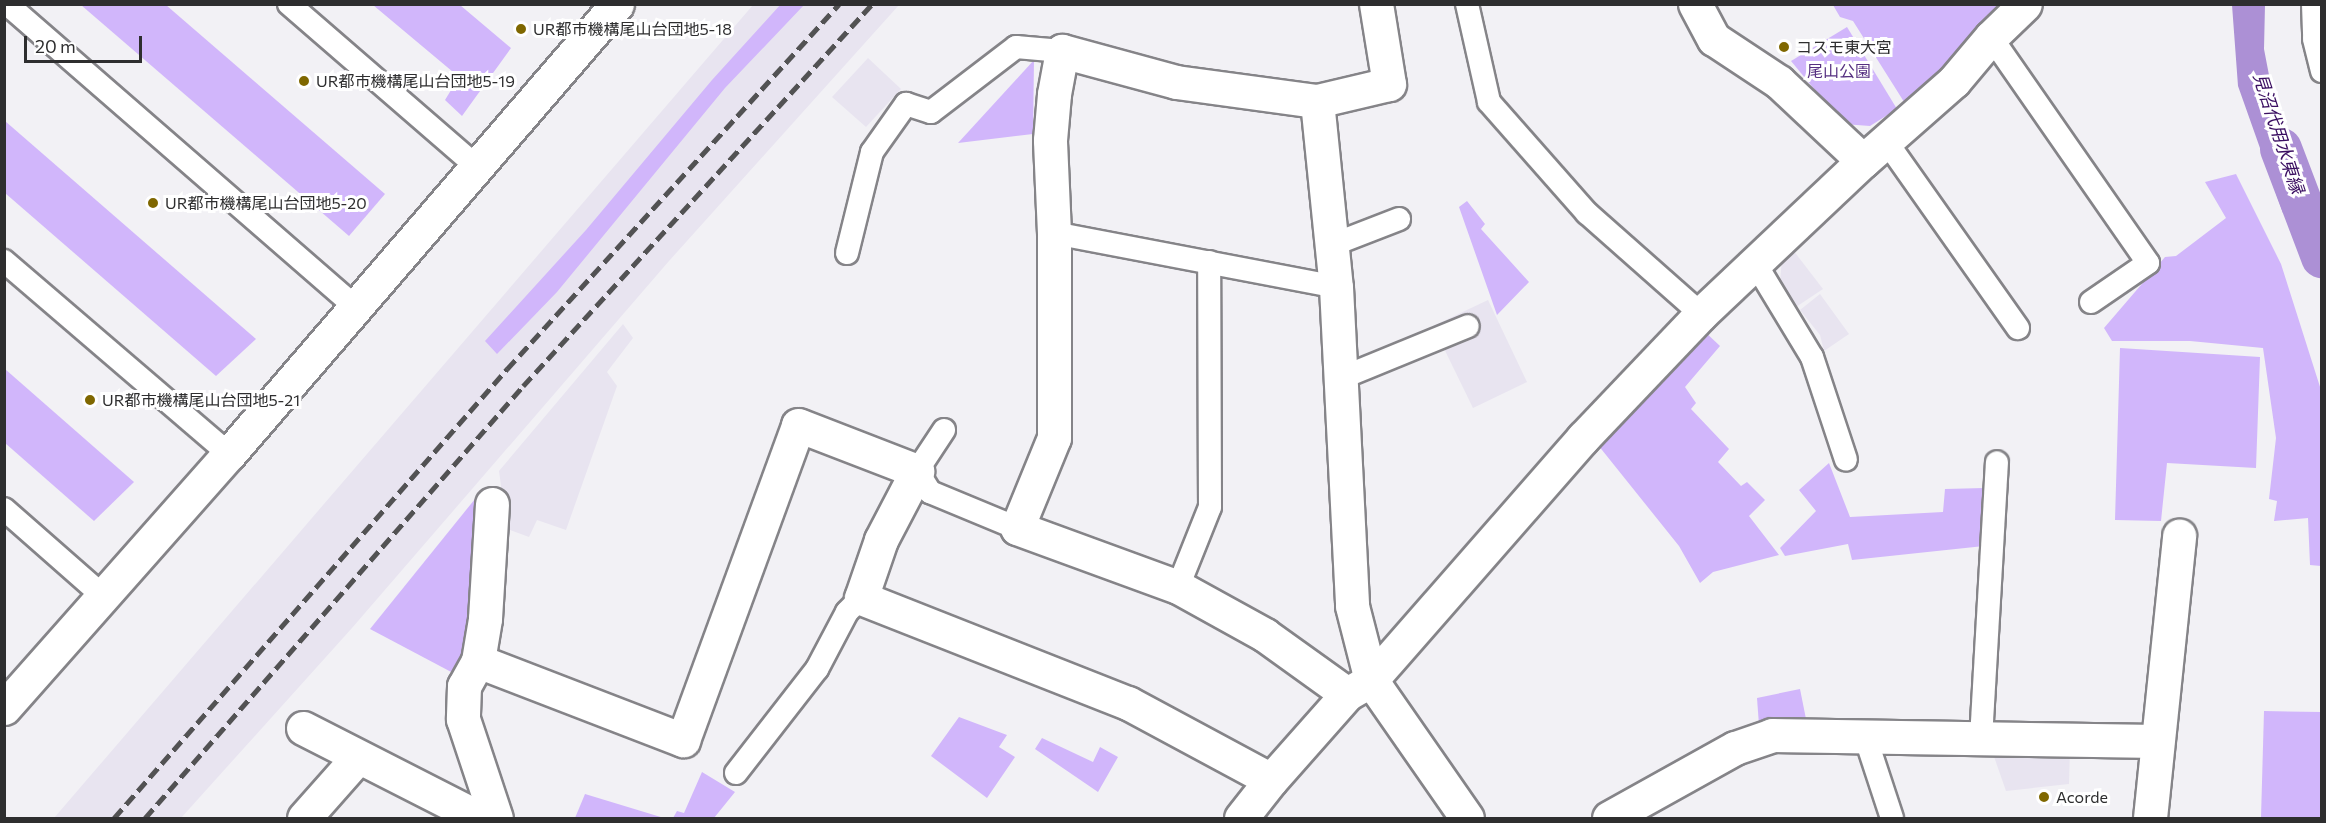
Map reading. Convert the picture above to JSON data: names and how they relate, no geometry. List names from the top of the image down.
{
  "water": ["見沼代用水東縁"],
  "parks": ["尾山公園"],
  "places": [
    "UR都市機構尾山台団地5-18",
    "コスモ東大宮",
    "UR都市機構尾山台団地5-19",
    "UR都市機構尾山台団地5-20",
    "UR都市機構尾山台団地5-21",
    "Acorde"
  ],
  "scale_bar": "20 m"
}
